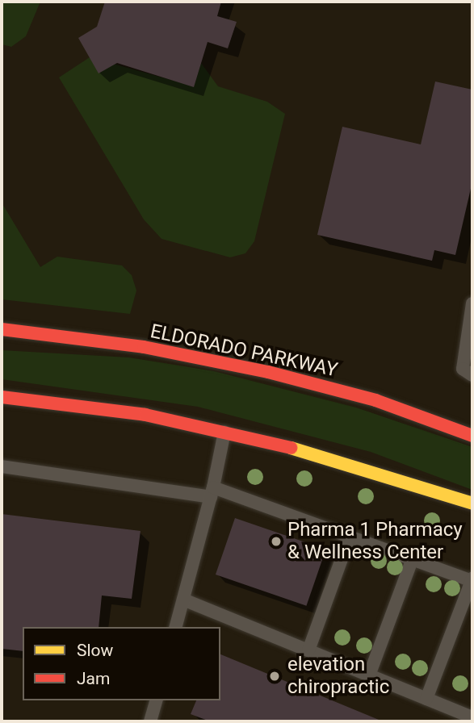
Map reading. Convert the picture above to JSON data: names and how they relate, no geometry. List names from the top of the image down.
{
  "streets": {
    "main road": ["ELDORADO PARKWAY"]
  },
  "places": ["Pharma 1 Pharmacy & Wellness Center", "elevation chiropractic"],
  "legend": ["Slow", "Jam"]
}
